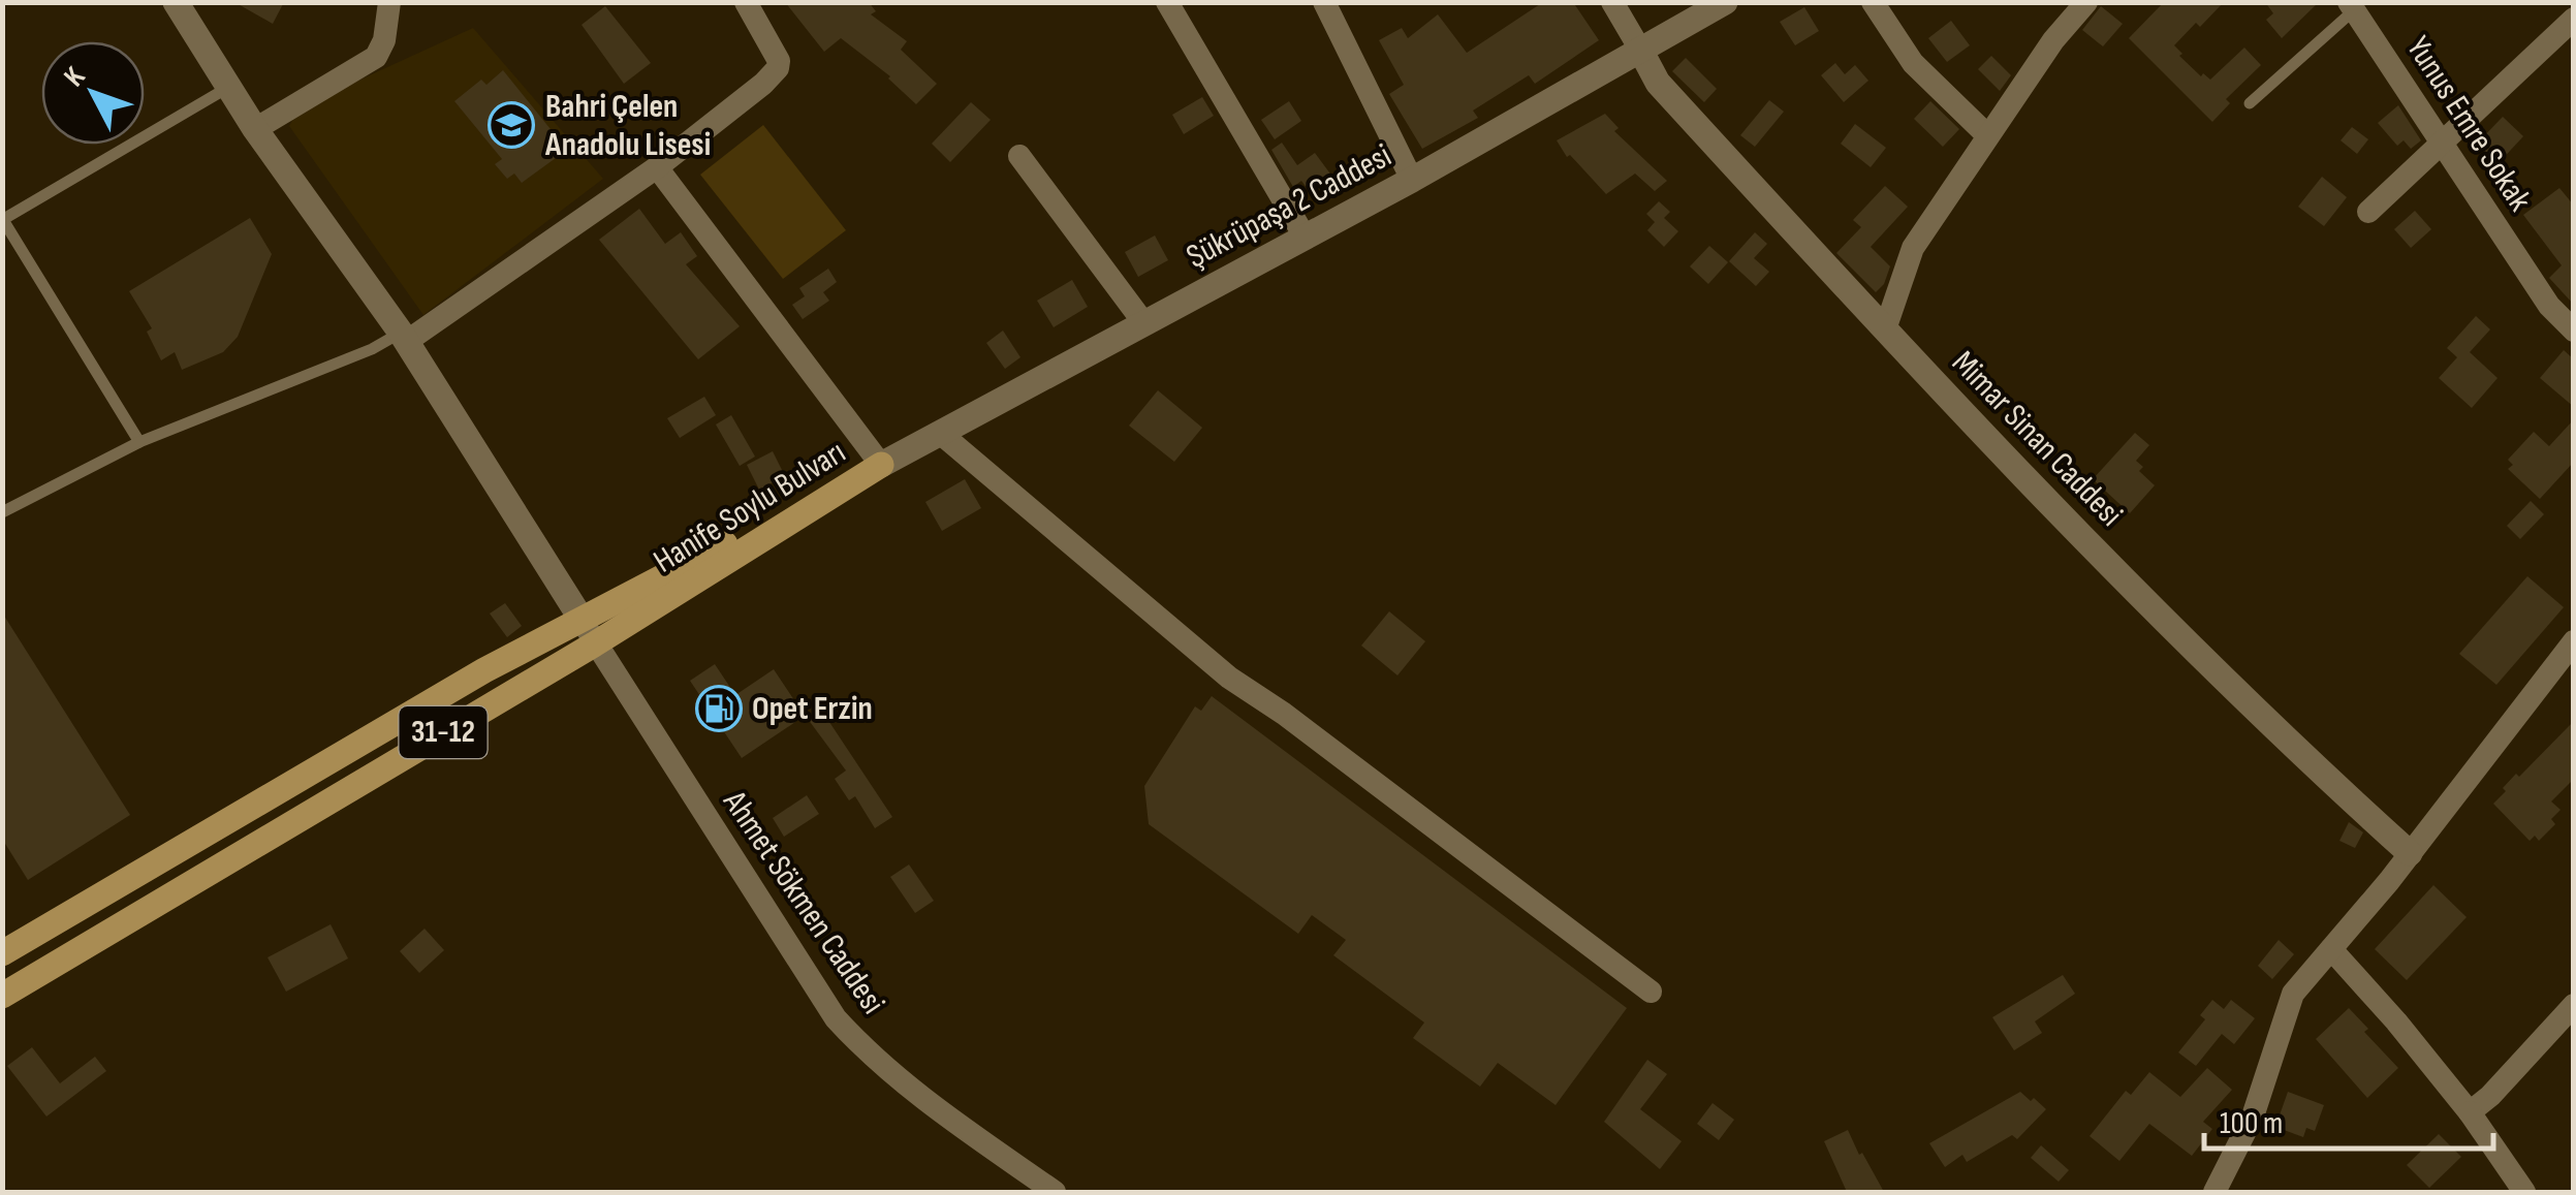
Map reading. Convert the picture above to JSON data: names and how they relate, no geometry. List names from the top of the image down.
{
  "streets": {
    "main road": ["Hanife Soylu Bulvarı", "31-12"],
    "street": [
      "Yunus Emre Sokak",
      "Şükrüpaşa 2 Caddesi",
      "Mimar Sinan Caddesi",
      "Ahmet Sökmen Caddesi"
    ]
  },
  "crossings": [
    ["Şükrüpaşa 2 Caddesi", "Mimar Sinan Caddesi"],
    ["Şükrüpaşa 2 Caddesi", "Hanife Soylu Bulvarı"],
    ["Hanife Soylu Bulvarı", "Ahmet Sökmen Caddesi"]
  ],
  "places": {
    "school or university": ["Bahri Çelen Anadolu Lisesi"],
    "fuel station": ["Opet Erzin"]
  },
  "scale_bar": "100 m",
  "north": "top left"
}
